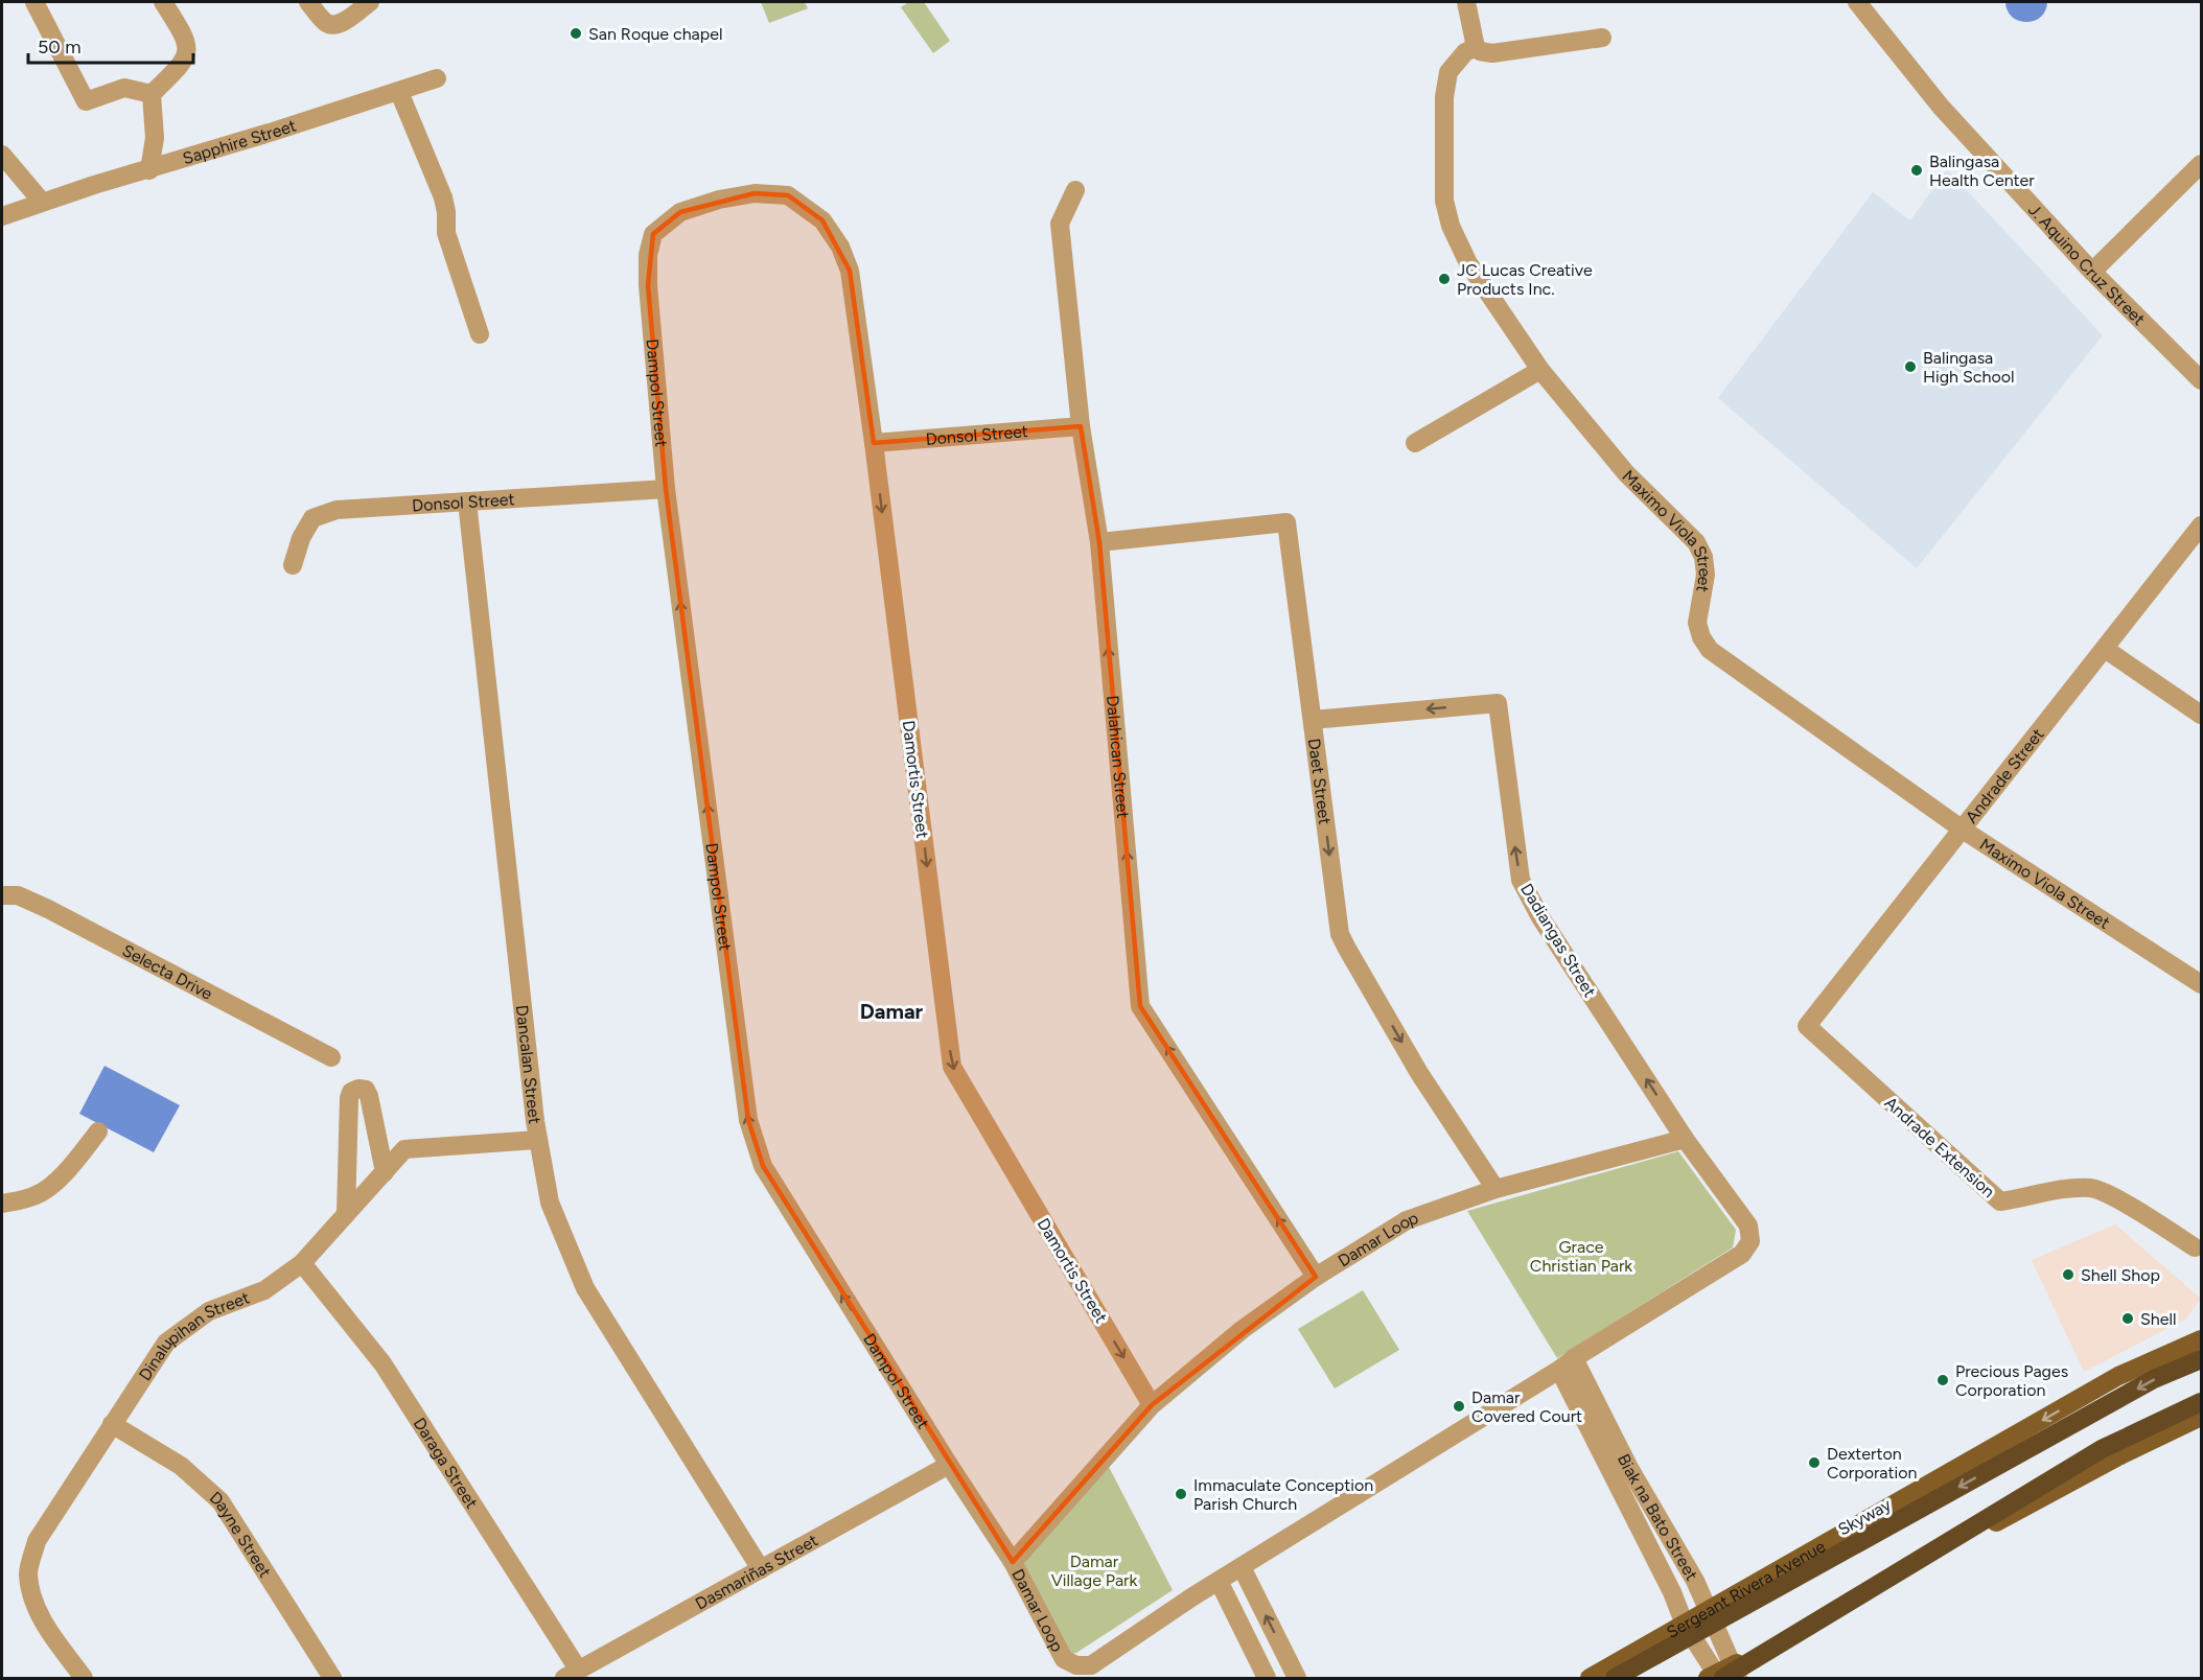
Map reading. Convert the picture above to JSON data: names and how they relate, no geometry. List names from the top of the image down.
{
  "streets": {
    "highway": ["Skyway"],
    "main road": ["Sergeant Rivera Avenue"],
    "street": [
      "Sapphire Street",
      "J. Aquino Cruz Street",
      "Dampol Street",
      "Donsol Street",
      "Maximo Viola Street",
      "Dalahican Street",
      "Andrade Street",
      "Damortis Street",
      "Daet Street",
      "Dadiangas Street",
      "Selecta Drive",
      "Dancalan Street",
      "Andrade Extension",
      "Damar Loop",
      "Dinalupihan Street",
      "Daraga Street",
      "Biak na Bato Street",
      "Dayne Street",
      "Dasmariñas Street"
    ]
  },
  "crossings": [
    ["Dampol Street", "Donsol Street"],
    ["Dampol Street", "Damortis Street"],
    ["Dampol Street", "Damar Loop"],
    ["Dampol Street", "Dasmariñas Street"],
    ["Donsol Street", "Dalahican Street"],
    ["Donsol Street", "Damortis Street"],
    ["Donsol Street", "Dancalan Street"],
    ["Maximo Viola Street", "Andrade Street"],
    ["Dalahican Street", "Daet Street"],
    ["Dalahican Street", "Damar Loop"],
    ["Andrade Street", "Andrade Extension"],
    ["Damortis Street", "Damar Loop"],
    ["Daet Street", "Dadiangas Street"],
    ["Daet Street", "Damar Loop"],
    ["Dadiangas Street", "Damar Loop"],
    ["Dancalan Street", "Dinalupihan Street"],
    ["Dancalan Street", "Dasmariñas Street"],
    ["Damar Loop", "Biak na Bato Street"],
    ["Dinalupihan Street", "Daraga Street"],
    ["Dinalupihan Street", "Dayne Street"],
    ["Daraga Street", "Dasmariñas Street"],
    ["Biak na Bato Street", "Sergeant Rivera Avenue"]
  ],
  "one_way": [
    "Dampol Street",
    "Dalahican Street",
    "Damortis Street",
    "Daet Street",
    "Dadiangas Street"
  ],
  "districts": ["Damar"],
  "parks": ["Grace Christian Park", "Damar Village Park"],
  "places": [
    "San Roque chapel",
    "Balingasa Health Center",
    "JC Lucas Creative Products Inc.",
    "Balingasa High School",
    "Shell Shop",
    "Shell",
    "Precious Pages Corporation",
    "Damar Covered Court",
    "Dexterton Corporation",
    "Immaculate Conception Parish Church"
  ],
  "scale_bar": "50 m"
}
